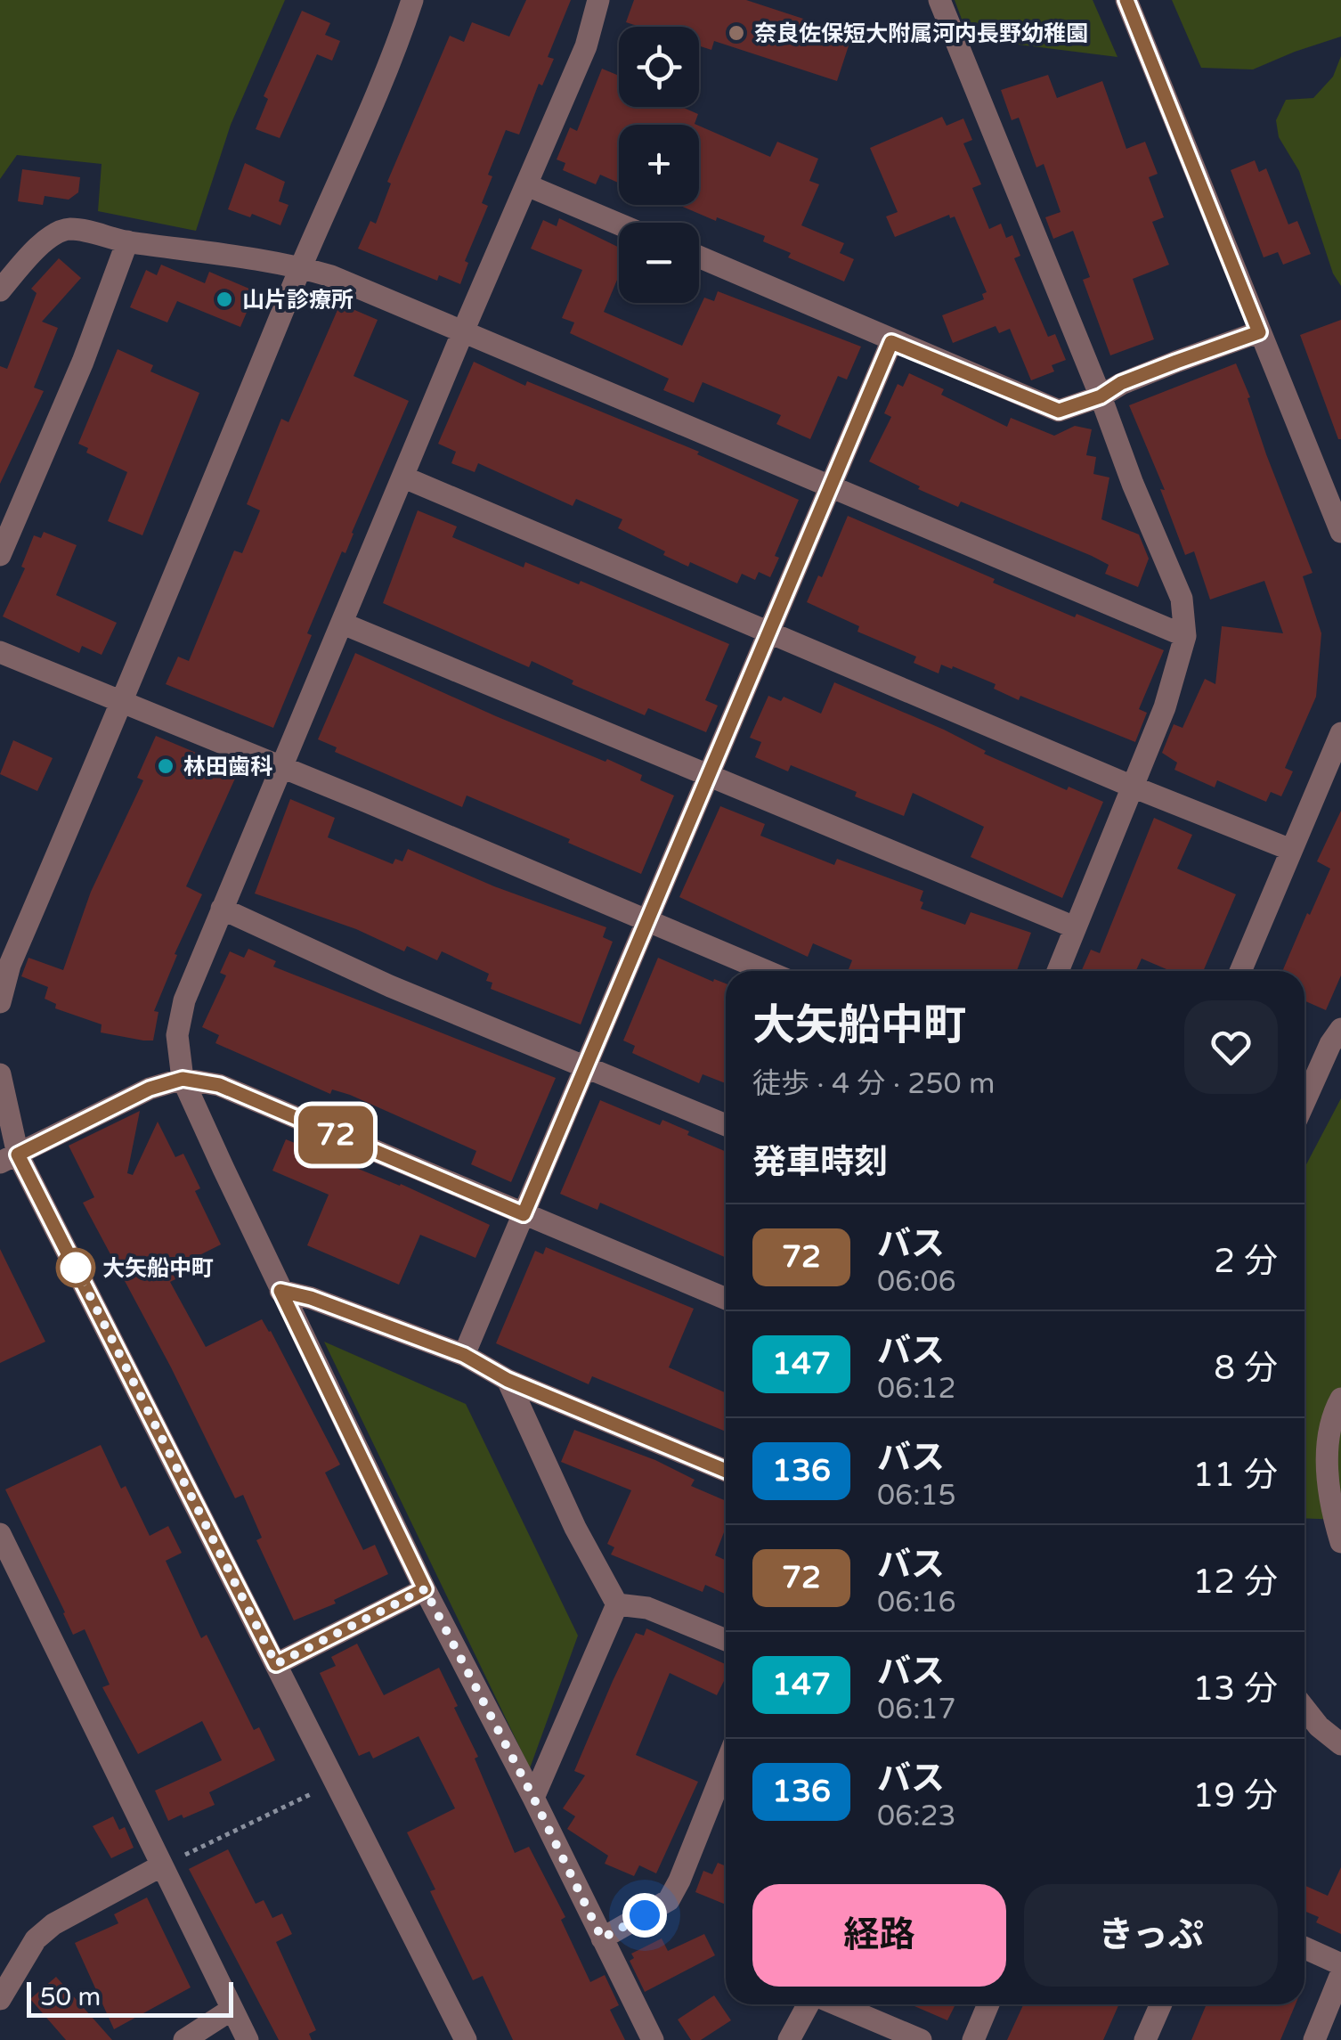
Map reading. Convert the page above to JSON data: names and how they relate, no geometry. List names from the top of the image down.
{
  "places": [
    "奈良佐保短大附属河内長野幼稚園",
    "山片診療所",
    "林田歯科",
    "大矢船中町"
  ],
  "lines": ["bus line 72"],
  "scale_bar": "50 m",
  "page": {
    "on_map": "72",
    "map_buttons": ["+", "−"],
    "heading": [
      ["大矢船中町", "徒歩 · 4 分 · 250 m"],
      "発車時刻"
    ],
    "list": [
      {
        "mark": "72",
        "name": "バス",
        "note": "06:06",
        "value": "2 分"
      },
      {
        "mark": "147",
        "name": "バス",
        "note": "06:12",
        "value": "8 分"
      },
      {
        "mark": "136",
        "name": "バス",
        "note": "06:15",
        "value": "11 分"
      },
      {
        "mark": "72",
        "name": "バス",
        "note": "06:16",
        "value": "12 分"
      },
      {
        "mark": "147",
        "name": "バス",
        "note": "06:17",
        "value": "13 分"
      },
      {
        "mark": "136",
        "name": "バス",
        "note": "06:23",
        "value": "19 分"
      }
    ],
    "buttons": ["経路", "きっぷ"],
    "scale": "50 m"
  }
}
